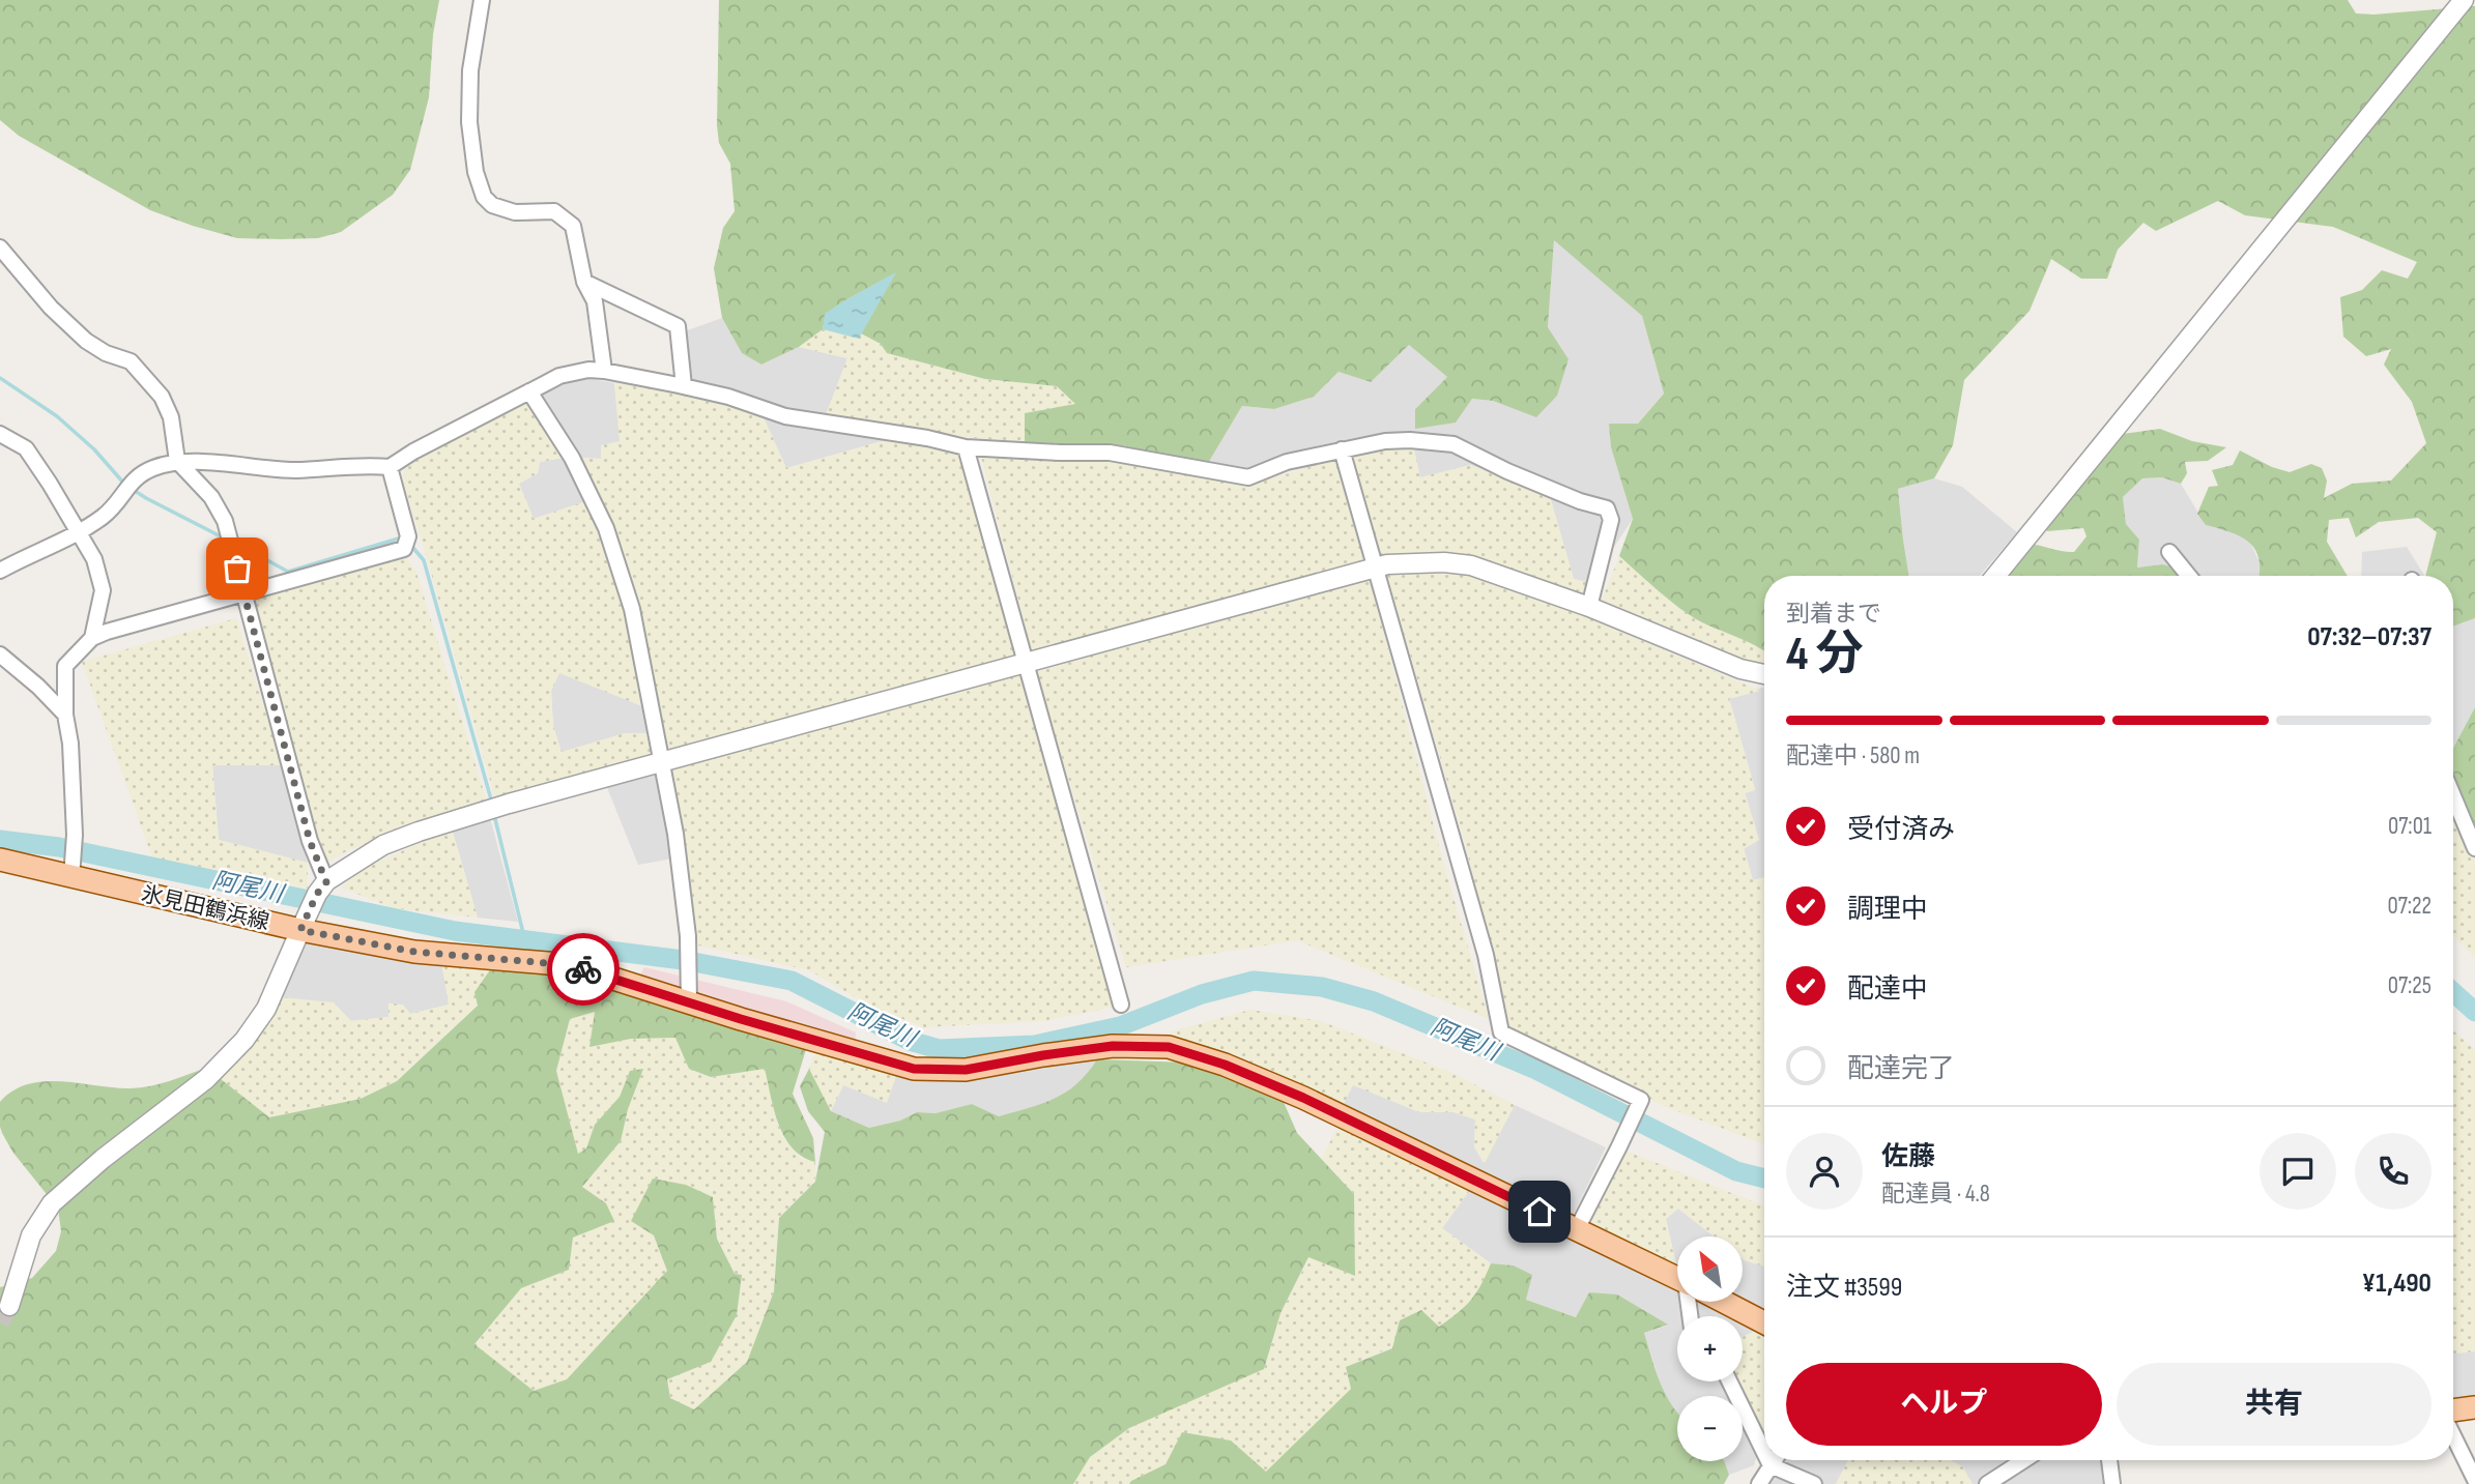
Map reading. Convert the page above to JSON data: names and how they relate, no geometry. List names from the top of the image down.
{
  "streets": {
    "main road": ["氷見田鶴浜線"]
  },
  "water": ["阿尾川"],
  "north": "top left",
  "page": {
    "heading": ["4 分", "到着まで", "07:32–07:37"],
    "panel": [
      "佐藤",
      "配達員 · 4.8",
      "注文 #3599",
      "¥1,490"
    ],
    "bar": "配達中 · 580 m",
    "list": [
      ["受付済み", "07:01"],
      ["調理中", "07:22"],
      ["配達中", "07:25"],
      "配達完了"
    ],
    "map_buttons": ["+", "−"],
    "buttons": ["ヘルプ", "共有"]
  }
}
